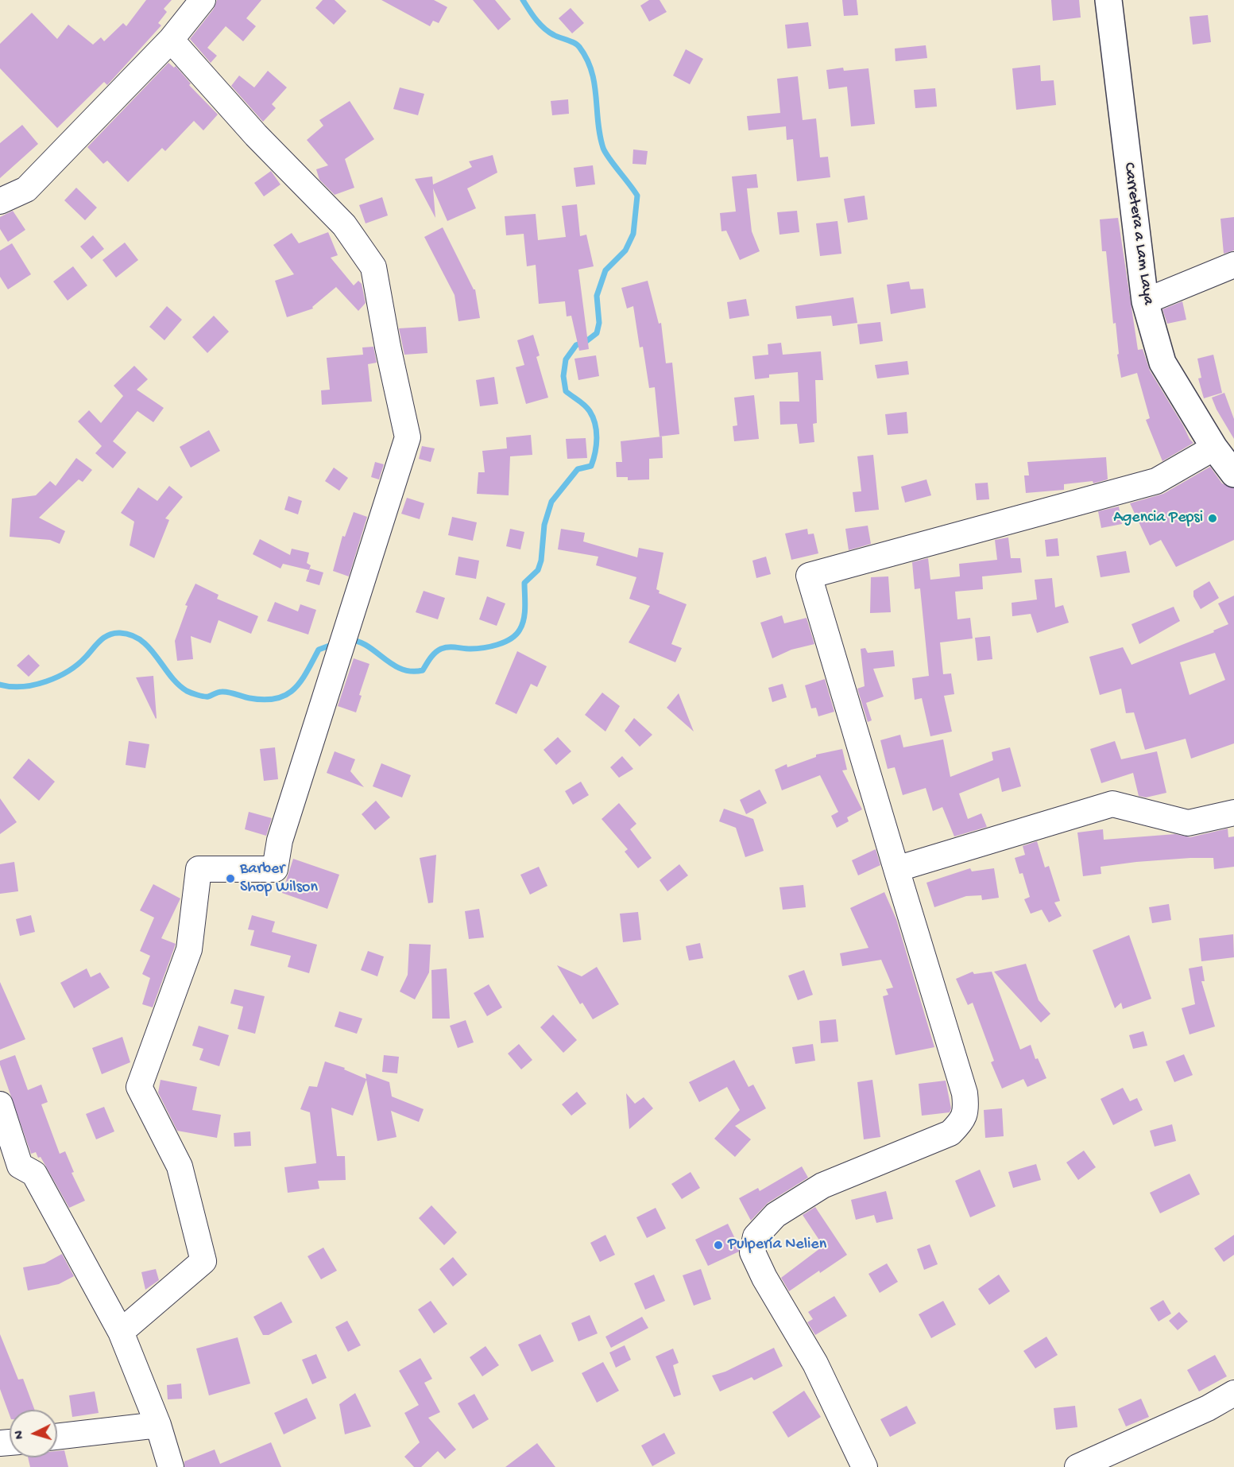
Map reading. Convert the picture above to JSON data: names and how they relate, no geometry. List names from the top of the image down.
{
  "streets": {
    "main road": ["Carretera a Lam Laya"]
  },
  "places": ["Agencia Pepsi", "Barber Shop Wilson", "Pulpería Nelien"],
  "north": "left"
}
